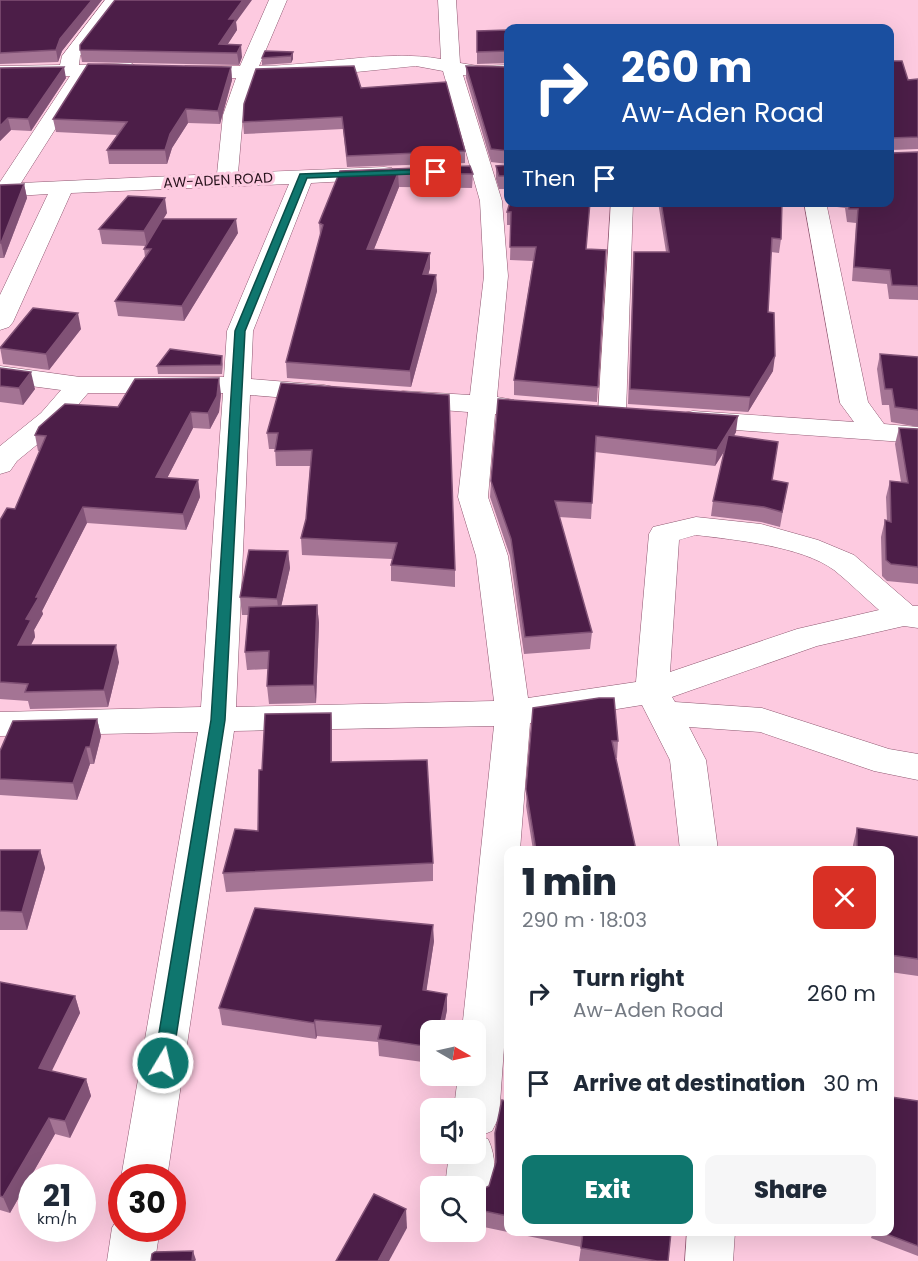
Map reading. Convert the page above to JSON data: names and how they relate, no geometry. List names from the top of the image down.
{
  "streets": {
    "street": ["AW-ADEN ROAD"]
  },
  "north": "right",
  "page": {
    "turn": ["260 m", "Aw-Aden Road"],
    "then": "Then",
    "heading": ["1 min", "290 m · 18:03"],
    "list": [
      {
        "name": "Turn right",
        "note": "Aw-Aden Road",
        "value": "260 m"
      },
      {
        "name": "Arrive at destination",
        "value": "30 m"
      }
    ],
    "buttons": ["Exit", "Share"],
    "speed": "21 km/h",
    "limit": "30"
  }
}
